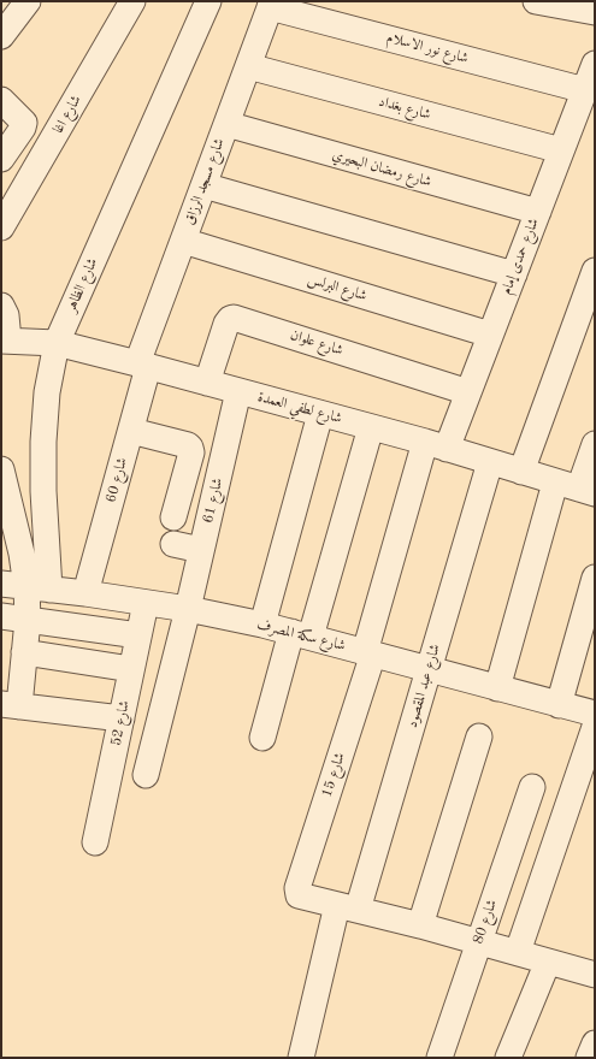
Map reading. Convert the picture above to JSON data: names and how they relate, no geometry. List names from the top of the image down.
{
  "streets": {
    "street": [
      "شارع نور الاسلام",
      "شارع بغداد",
      "شارع اغا",
      "شارع رمضان البحيري",
      "شارع مسجد الرزاق",
      "شارع حمدى إمام",
      "شارع الظاهر",
      "شارع البرلس",
      "شارع علوان",
      "شارع لطفي العمدة",
      "شارع 60",
      "شارع 61",
      "شارع سكة المصرف",
      "شارع عبد المقصود",
      "شارع 52",
      "شارع 15",
      "شارع 80"
    ]
  },
  "crossings": [
    ["شارع نور الاسلام", "شارع مسجد الرزاق"],
    ["شارع نور الاسلام", "شارع حمدى إمام"],
    ["شارع بغداد", "شارع مسجد الرزاق"],
    ["شارع بغداد", "شارع حمدى إمام"],
    ["شارع رمضان البحيري", "شارع مسجد الرزاق"],
    ["شارع رمضان البحيري", "شارع حمدى إمام"],
    ["شارع مسجد الرزاق", "شارع البرلس"],
    ["شارع مسجد الرزاق", "شارع لطفي العمدة"],
    ["شارع مسجد الرزاق", "شارع 60"],
    ["شارع حمدى إمام", "شارع البرلس"],
    ["شارع حمدى إمام", "شارع علوان"],
    ["شارع حمدى إمام", "شارع لطفي العمدة"],
    ["شارع حمدى إمام", "شارع 15"],
    ["شارع الظاهر", "شارع لطفي العمدة"],
    ["شارع الظاهر", "شارع سكة المصرف"],
    ["شارع علوان", "شارع لطفي العمدة"],
    ["شارع لطفي العمدة", "شارع 60"],
    ["شارع لطفي العمدة", "شارع 61"],
    ["شارع لطفي العمدة", "شارع عبد المقصود"],
    ["شارع لطفي العمدة", "شارع 15"],
    ["شارع 60", "شارع سكة المصرف"],
    ["شارع 61", "شارع سكة المصرف"],
    ["شارع سكة المصرف", "شارع عبد المقصود"],
    ["شارع سكة المصرف", "شارع 52"],
    ["شارع سكة المصرف", "شارع 15"],
    ["شارع عبد المقصود", "شارع 15"]
  ]
}
